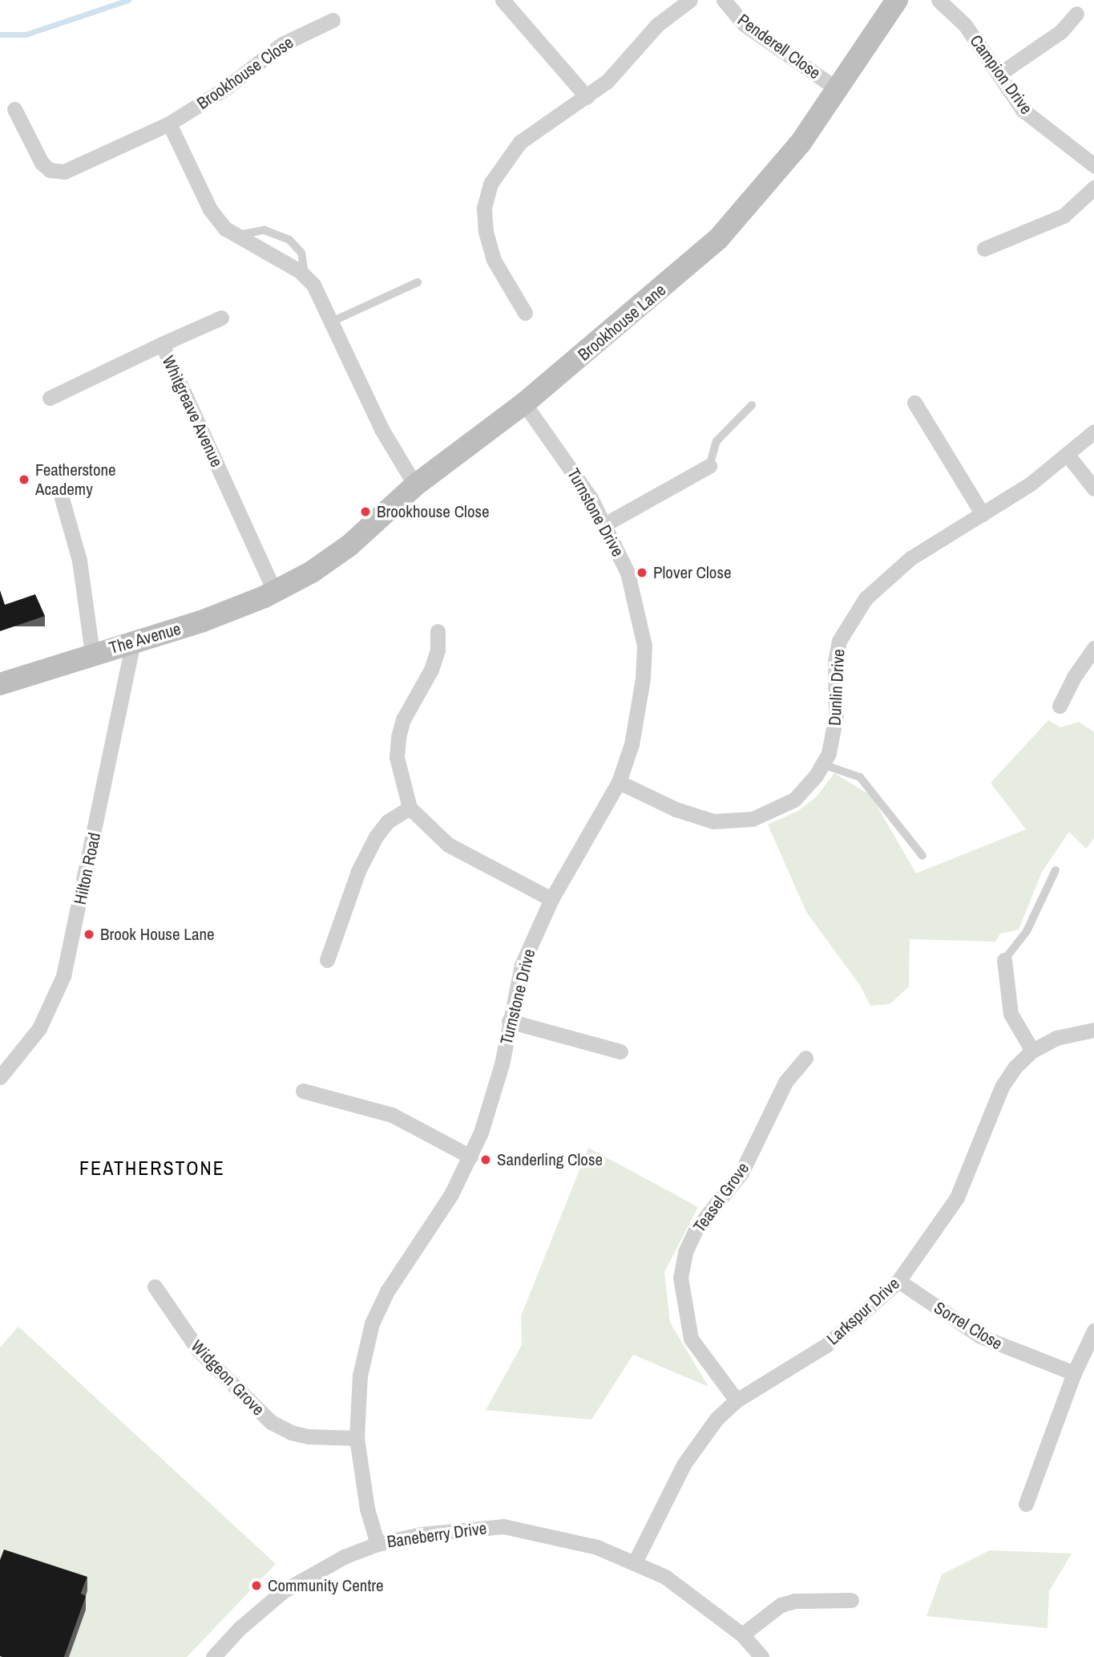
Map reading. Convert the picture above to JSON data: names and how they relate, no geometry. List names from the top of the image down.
{
  "streets": {
    "street": [
      "Penderell Close",
      "Brookhouse Close",
      "Campion Drive",
      "Brookhouse Lane",
      "Whitgreave Avenue",
      "Turnstone Drive",
      "The Avenue",
      "Dunlin Drive",
      "Hilton Road",
      "Teasel Grove",
      "Larkspur Drive",
      "Sorrel Close",
      "Widgeon Grove",
      "Baneberry Drive"
    ]
  },
  "crossings": [
    ["Penderell Close", "Brookhouse Lane"],
    ["Brookhouse Lane", "Whitgreave Avenue"],
    ["Brookhouse Lane", "Turnstone Drive"],
    ["Brookhouse Lane", "The Avenue"],
    ["Whitgreave Avenue", "The Avenue"],
    ["Turnstone Drive", "Dunlin Drive"],
    ["Turnstone Drive", "Widgeon Grove"],
    ["Turnstone Drive", "Baneberry Drive"],
    ["The Avenue", "Hilton Road"],
    ["Teasel Grove", "Larkspur Drive"],
    ["Larkspur Drive", "Sorrel Close"],
    ["Larkspur Drive", "Baneberry Drive"]
  ],
  "districts": ["FEATHERSTONE"],
  "places": [
    "Featherstone Academy",
    "Brookhouse Close",
    "Plover Close",
    "Brook House Lane",
    "Sanderling Close",
    "Community Centre"
  ]
}
